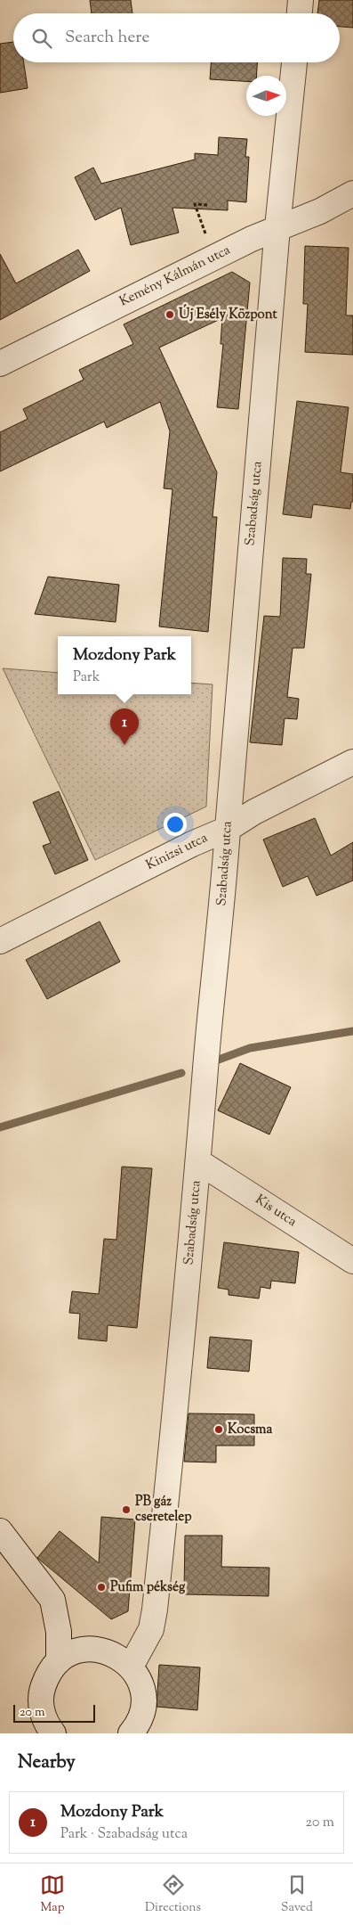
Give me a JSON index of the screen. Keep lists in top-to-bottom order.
{
  "streets": {
    "street": [
      "Kemény Kálmán utca",
      "Szabadság utca",
      "Kinizsi utca",
      "Kis utca"
    ]
  },
  "crossings": [
    ["Kemény Kálmán utca", "Szabadság utca"],
    ["Szabadság utca", "Kinizsi utca"],
    ["Szabadság utca", "Kis utca"]
  ],
  "places": [
    "Új Esély Központ",
    "Kocsma",
    "PB gáz cseretelep",
    "Pufim pékség"
  ],
  "scale_bar": "20 m",
  "north": "right",
  "page": {
    "search": "Search here",
    "popup": ["Mozdony Park", "Park"],
    "pins": "1",
    "scale": "20 m",
    "heading": "Nearby",
    "list": [
      {
        "mark": "1",
        "name": "Mozdony Park",
        "note": "Park · Szabadság utca",
        "value": "20 m"
      }
    ],
    "nav": ["Map", "Directions", "Saved"]
  }
}
